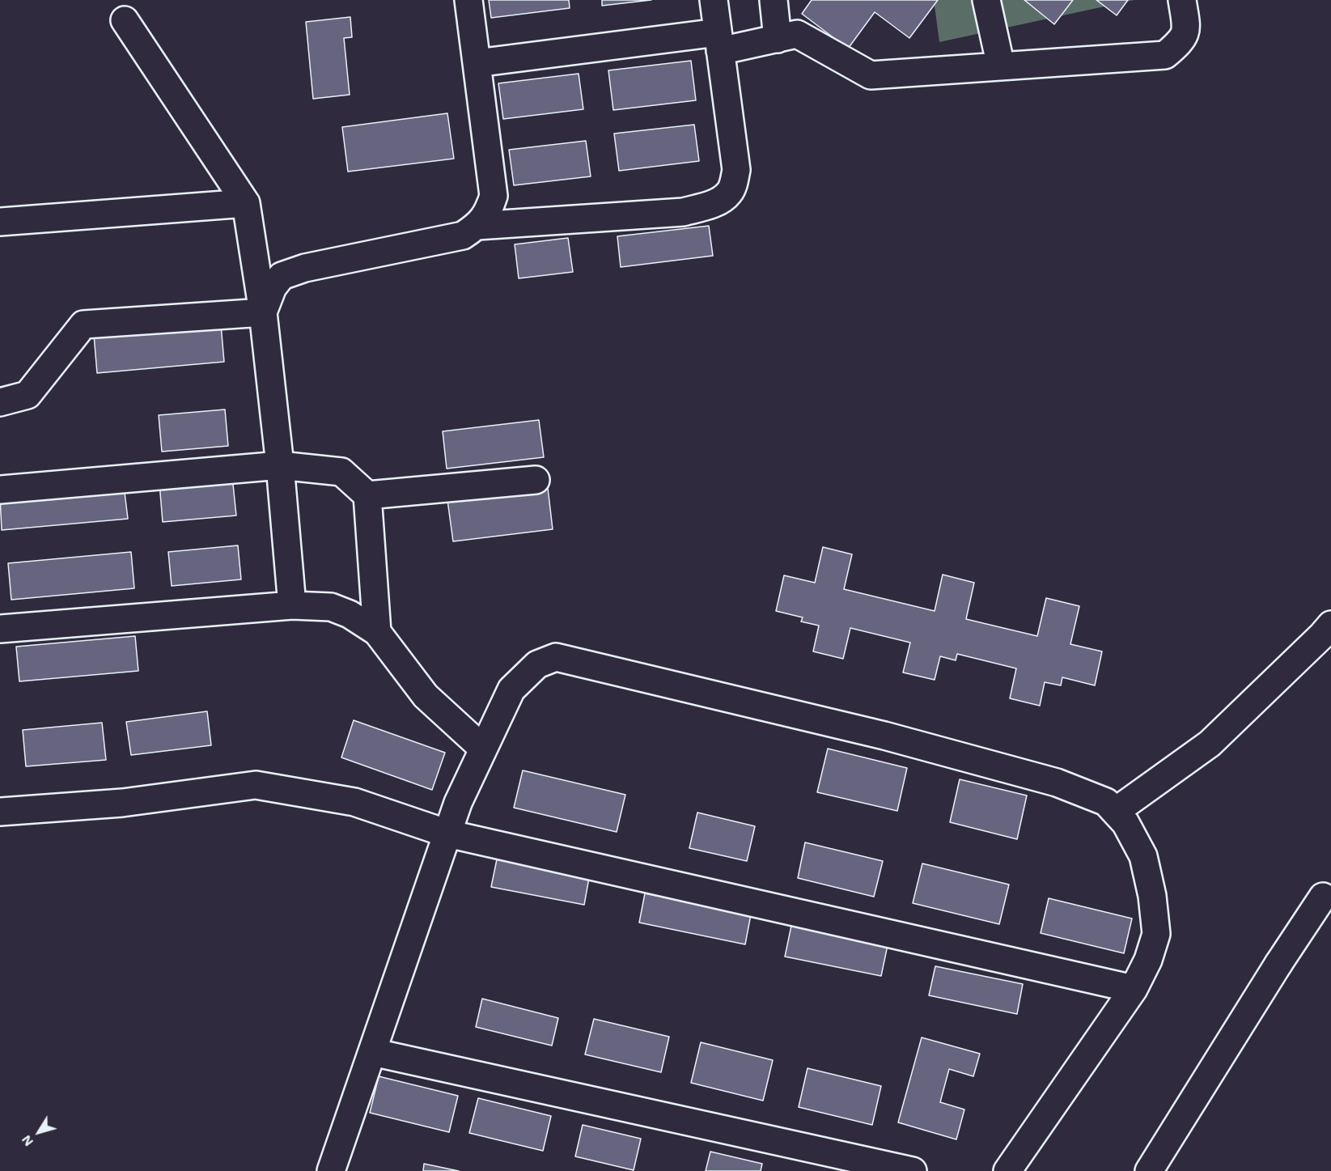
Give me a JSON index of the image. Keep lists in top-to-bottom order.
{
  "north": "bottom left"
}
